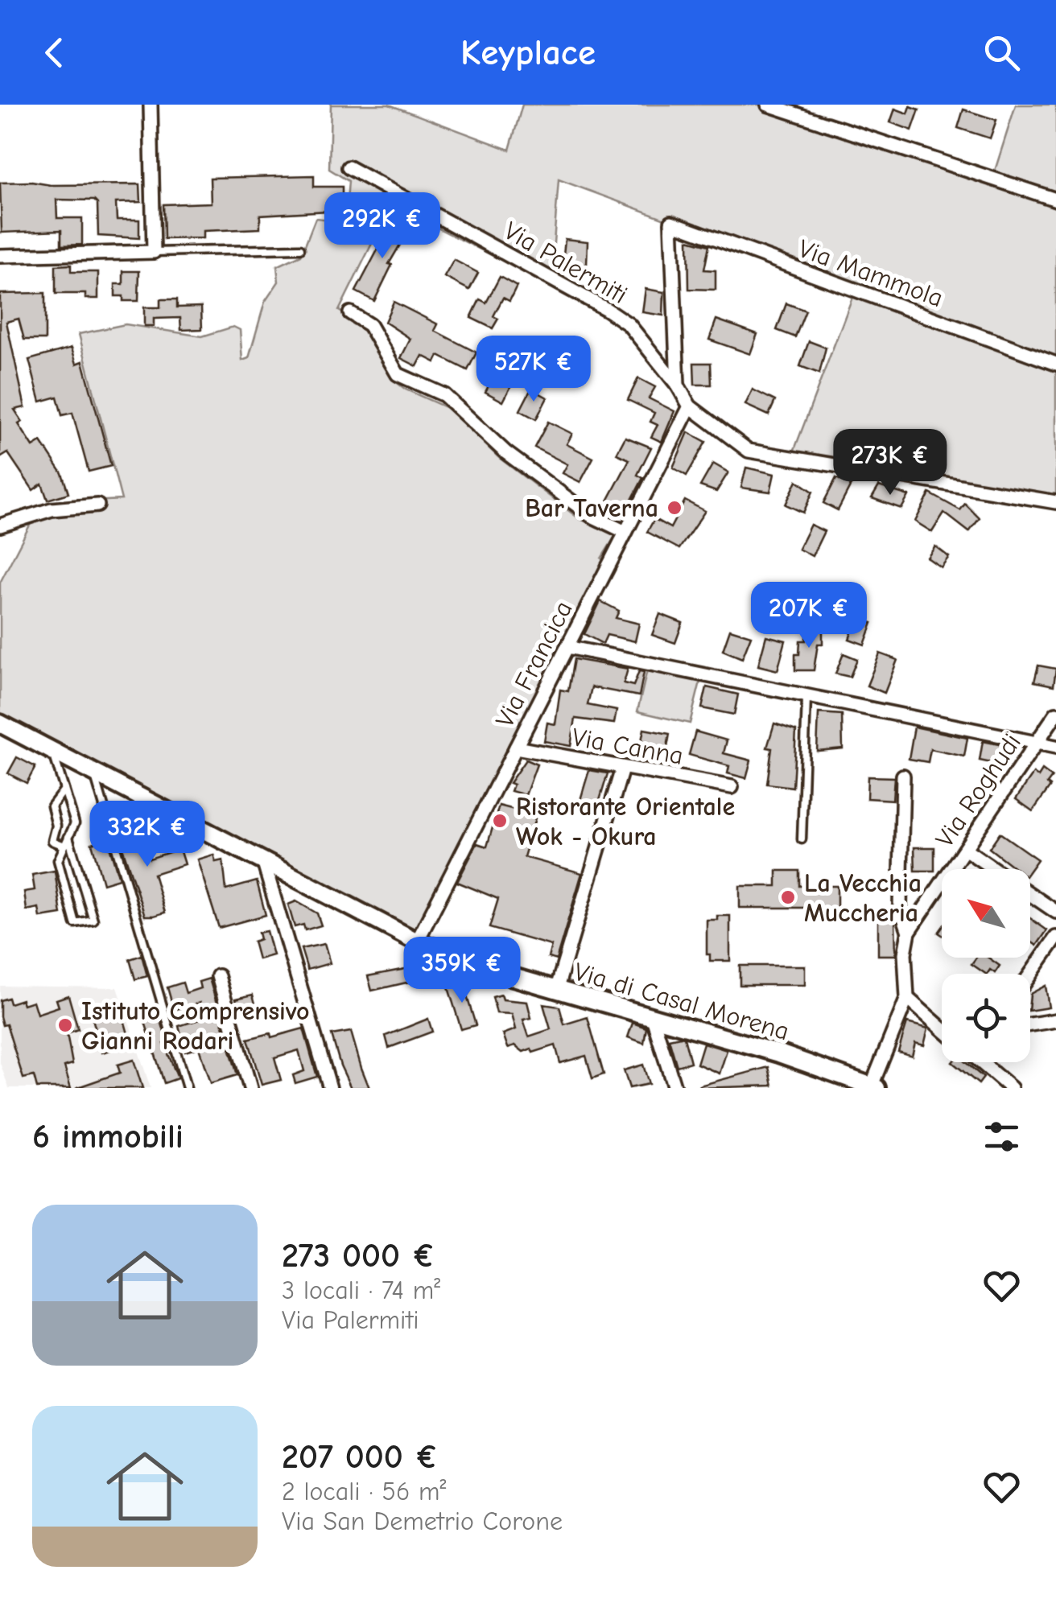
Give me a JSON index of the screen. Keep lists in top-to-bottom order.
{
  "streets": {
    "main road": ["Via di Casal Morena"],
    "street": [
      "Via Palermiti",
      "Via Mammola",
      "Via Francica",
      "Via Canna",
      "Via Roghudi"
    ]
  },
  "crossings": [
    ["Via Palermiti", "Via Mammola"],
    ["Via Palermiti", "Via Francica"],
    ["Via Francica", "Via Canna"],
    ["Via Francica", "Via di Casal Morena"],
    ["Via Roghudi", "Via di Casal Morena"]
  ],
  "places": [
    "Bar Taverna",
    "Ristorante Orientale Wok - Okura",
    "La Vecchia Muccheria",
    "Istituto Comprensivo Gianni Rodari"
  ],
  "north": "top left",
  "page": {
    "header": "Keyplace",
    "price": [
      "292K €",
      "527K €",
      "273K €",
      "207K €",
      "332K €",
      "359K €"
    ],
    "heading": "6 immobili",
    "list": [
      {
        "name": "273 000 €",
        "note": "3 locali · 74 m² · Via Palermiti"
      },
      {
        "name": "207 000 €",
        "note": "2 locali · 56 m² · Via San Demetrio Corone"
      }
    ]
  }
}
